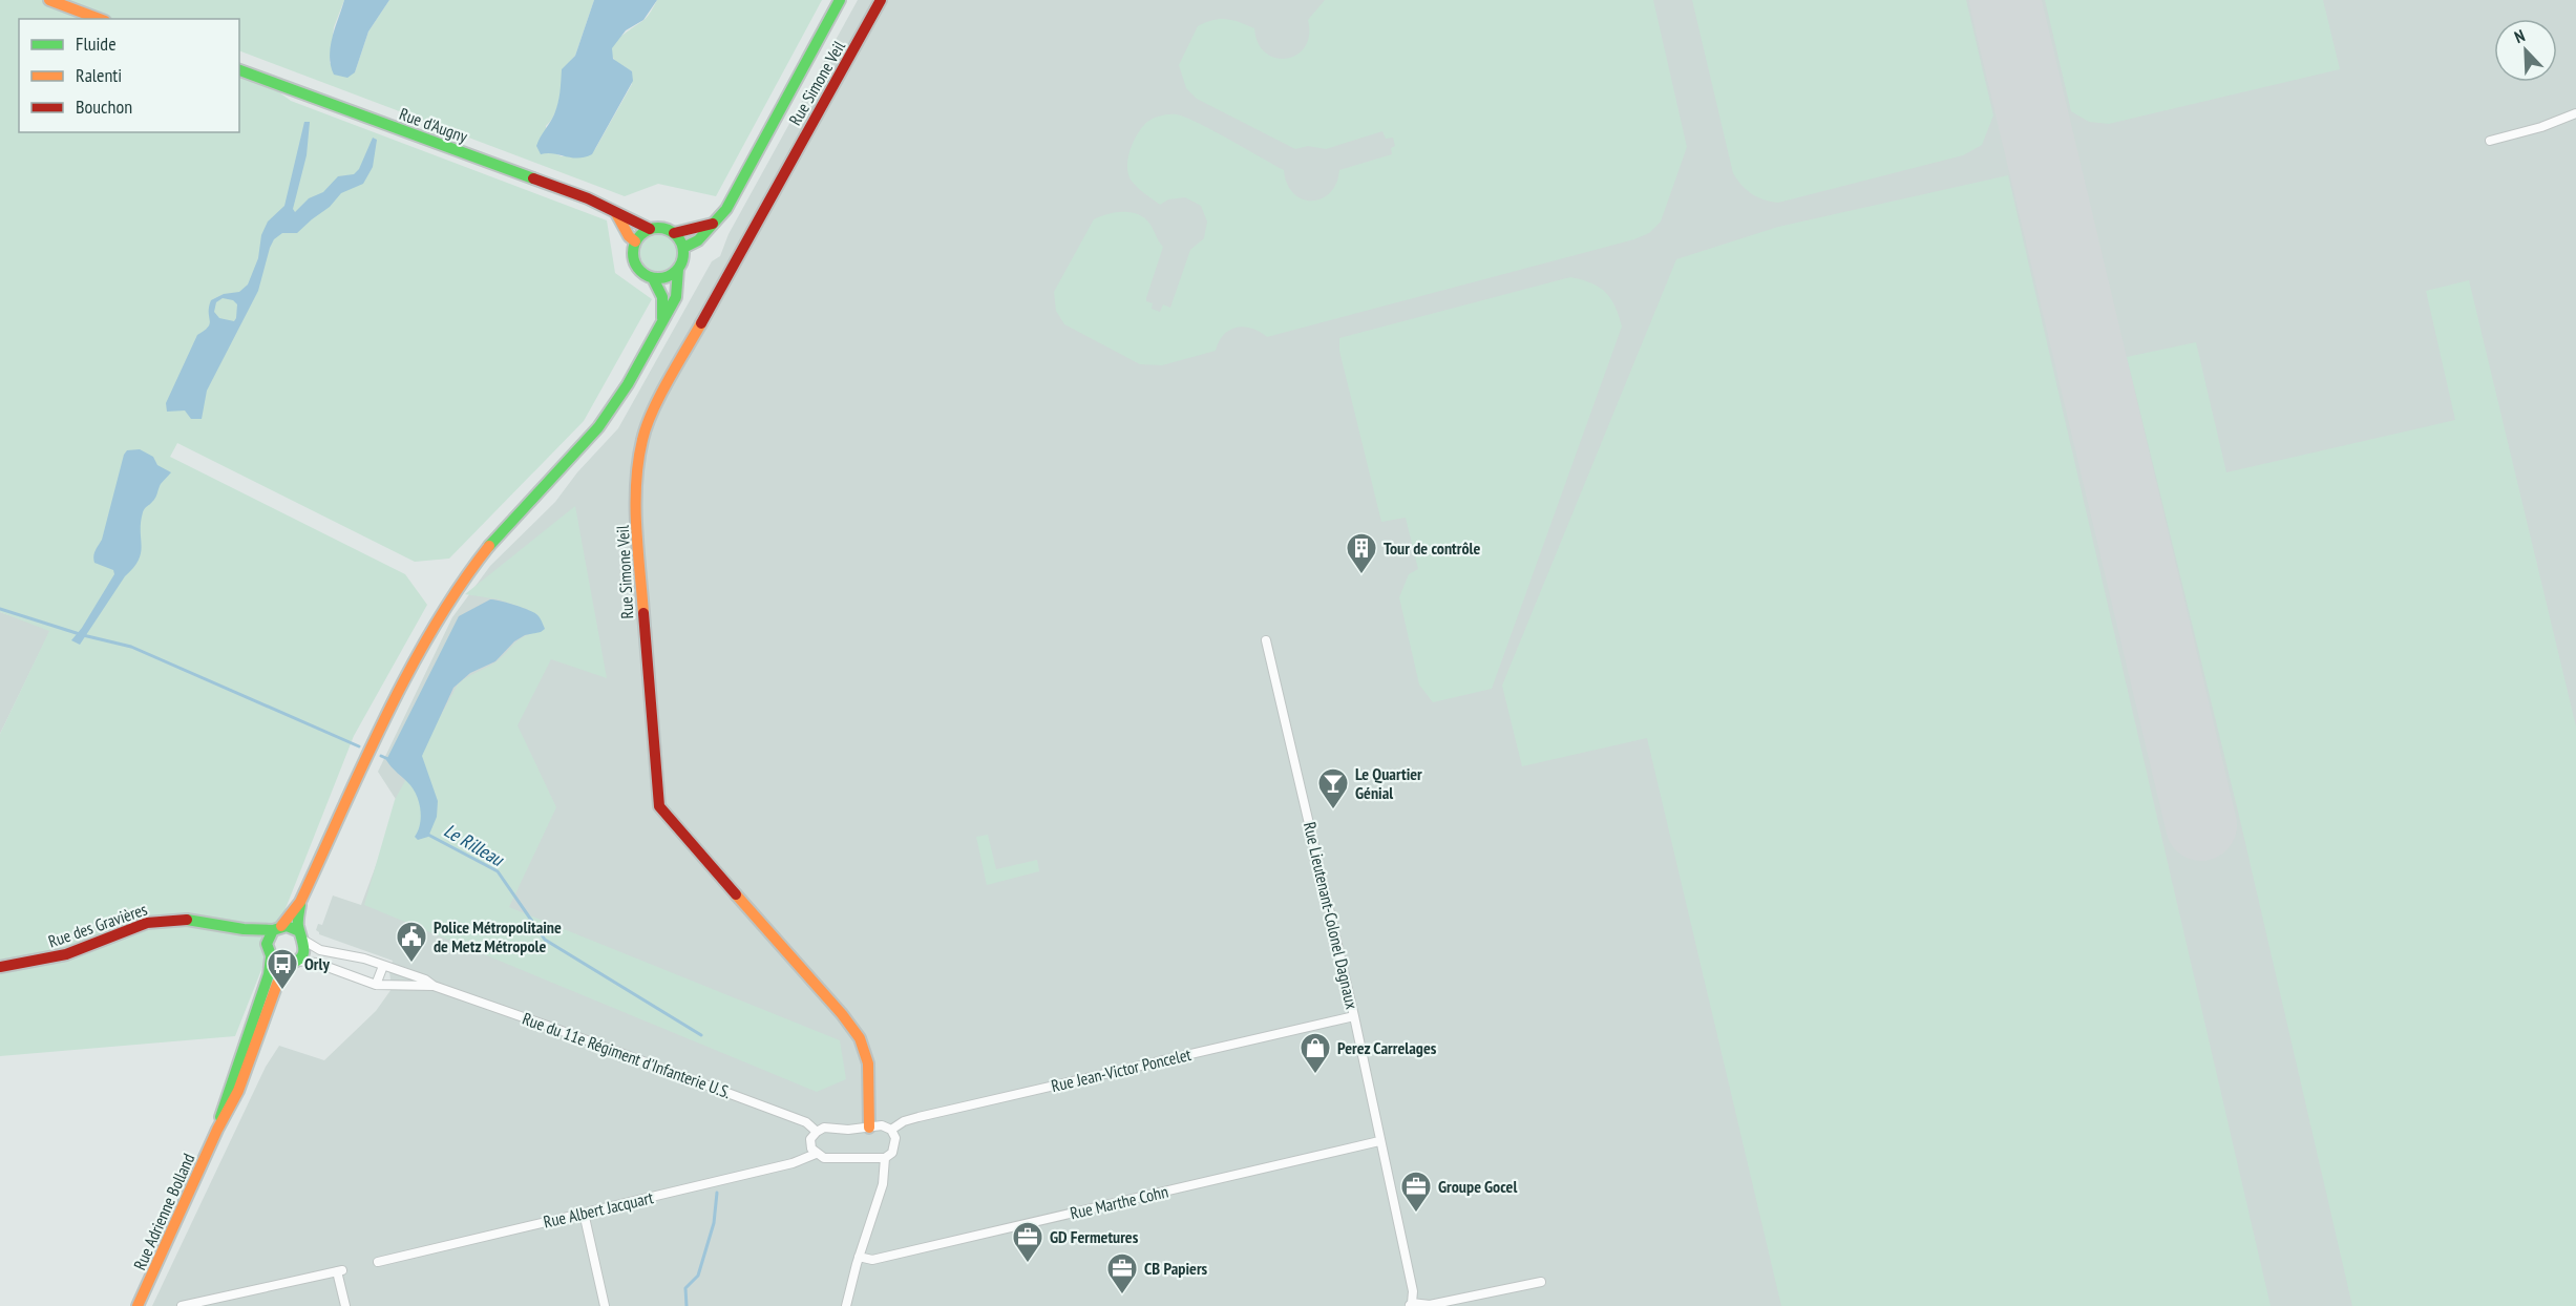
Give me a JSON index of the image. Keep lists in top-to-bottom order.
{
  "streets": {
    "main road": [
      "Rue Simone Veil",
      "Rue d'Augny",
      "Rue des Gravières",
      "Rue Adrienne Bolland"
    ],
    "street": [
      "Rue Lieutenant-Colonel Dagnaux",
      "Rue du 11e Régiment d'Infanterie U.S.",
      "Rue Jean-Victor Poncelet",
      "Rue Marthe Cohn",
      "Rue Albert Jacquart"
    ]
  },
  "crossings": [
    ["Rue Lieutenant-Colonel Dagnaux", "Rue Jean-Victor Poncelet"],
    ["Rue Lieutenant-Colonel Dagnaux", "Rue Marthe Cohn"],
    ["Rue des Gravières", "Rue du 11e Régiment d'Infanterie U.S."],
    ["Rue des Gravières", "Rue Adrienne Bolland"],
    ["Rue du 11e Régiment d'Infanterie U.S.", "Rue Adrienne Bolland"]
  ],
  "water": ["Le Rilleau"],
  "places": {
    "building": ["Tour de contrôle"],
    "bar": ["Le Quartier Génial"],
    "public building": ["Police Métropolitaine de Metz Métropole"],
    "bus stop": ["Orly"],
    "shop": ["Perez Carrelages"],
    "office": ["Groupe Gocel", "GD Fermetures", "CB Papiers"]
  },
  "legend": ["Fluide", "Ralenti", "Bouchon"],
  "north": "top left"
}
